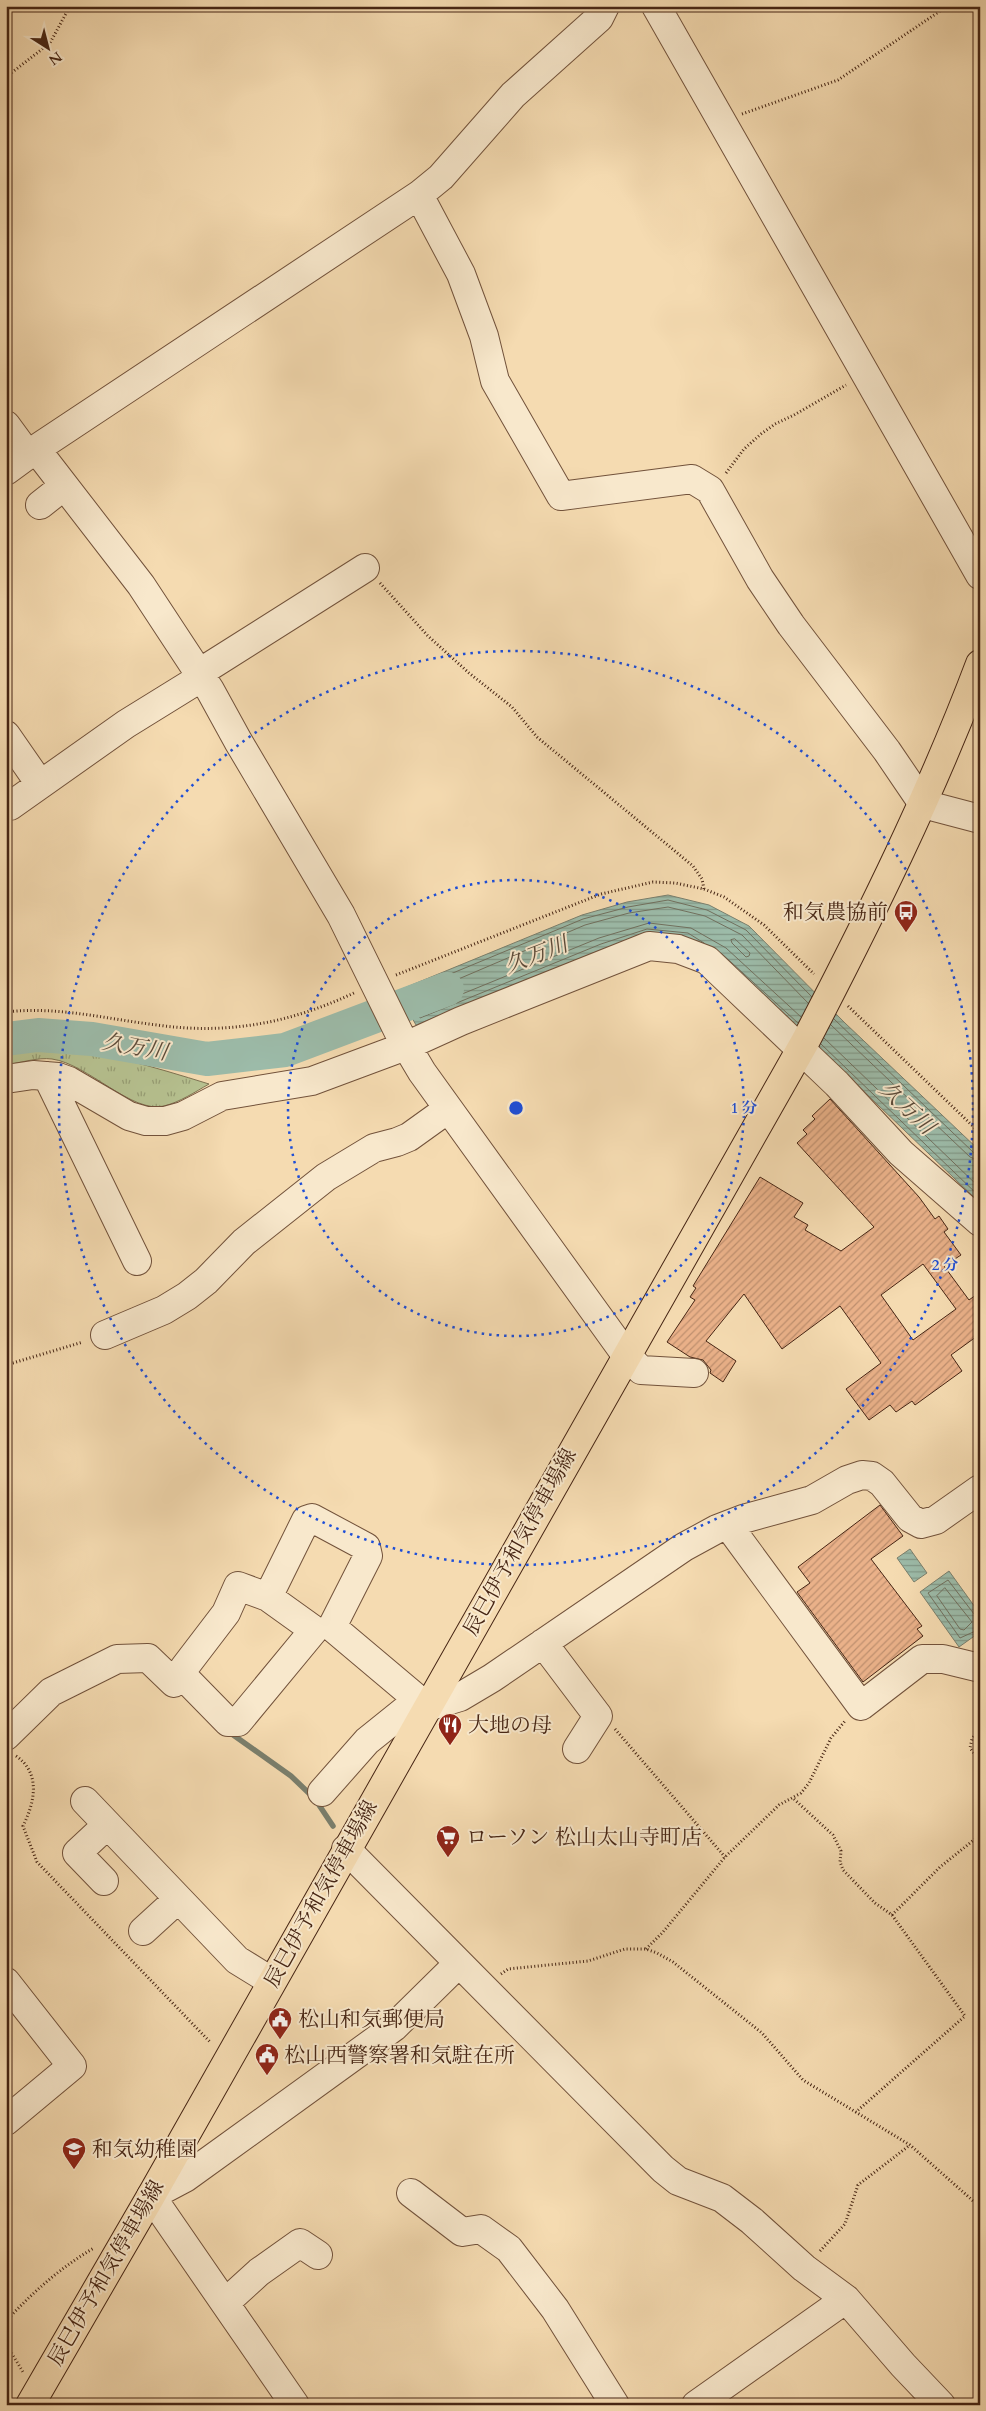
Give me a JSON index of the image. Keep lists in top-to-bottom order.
{
  "streets": {
    "main road": ["辰巳伊予和気停車場線"]
  },
  "water": ["久万川"],
  "places": {
    "bus stop": ["和気農協前"],
    "restaurant": ["大地の母"],
    "supermarket": ["ローソン 松山太山寺町店"],
    "public building": ["松山和気郵便局", "松山西警察署和気駐在所"],
    "school or university": ["和気幼稚園"]
  },
  "north": "bottom right",
  "rings": ["1 分", "2 分"]
}
